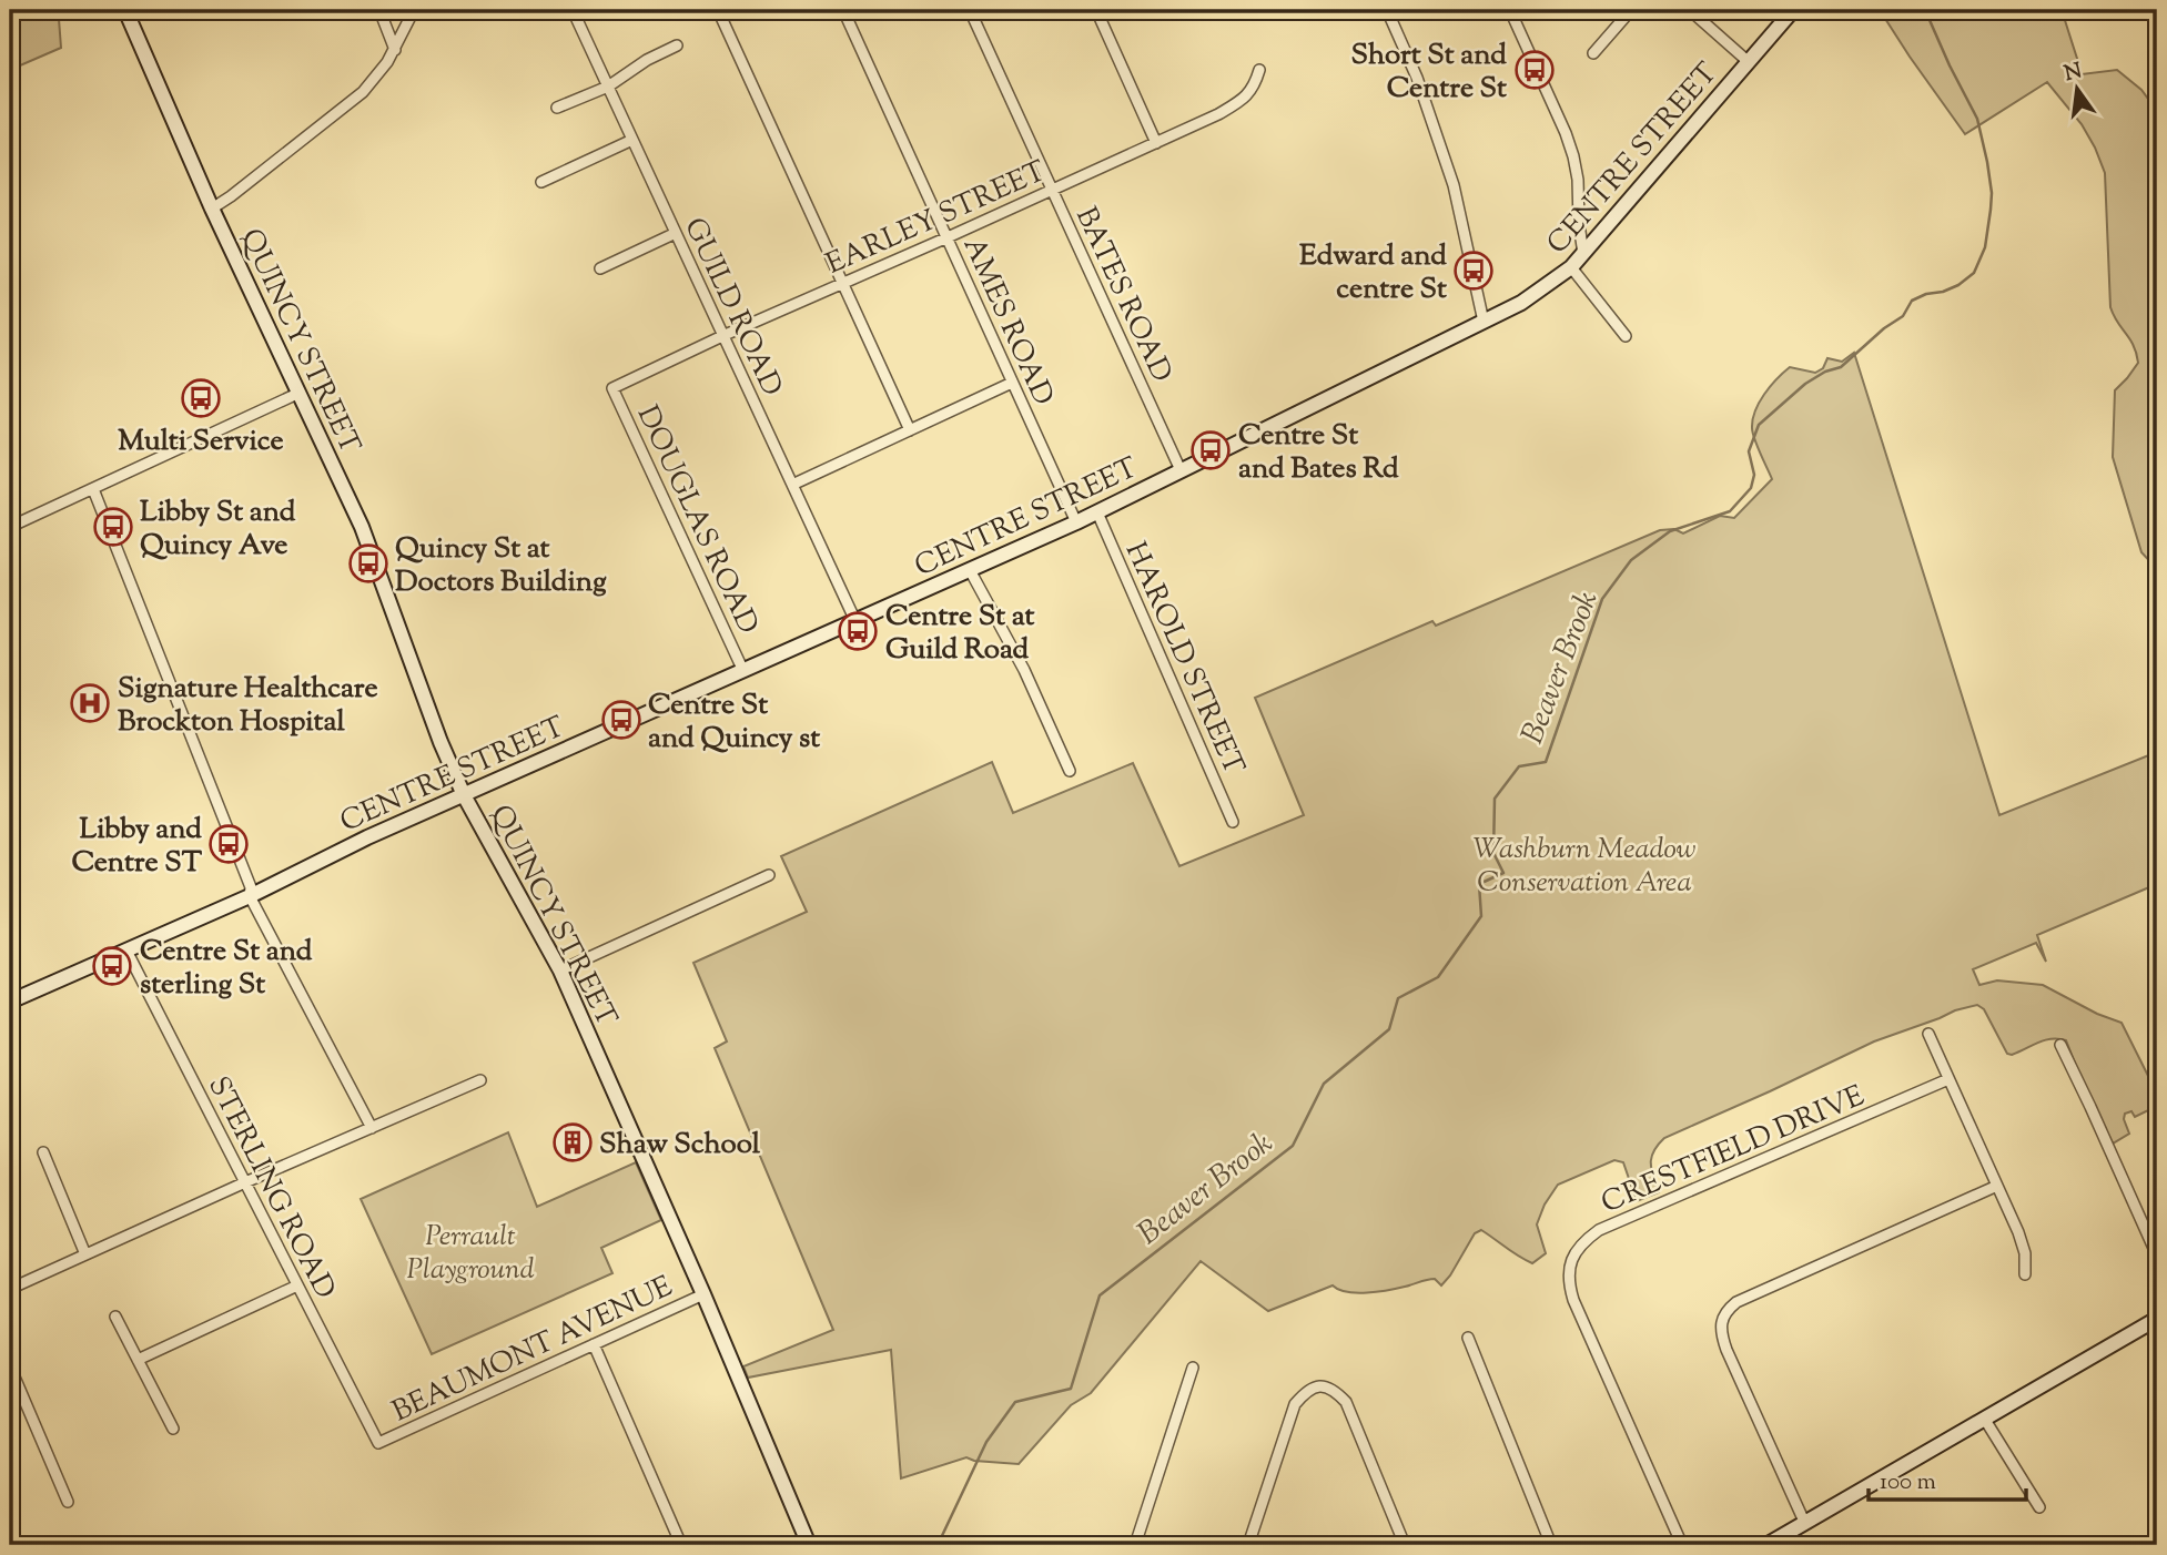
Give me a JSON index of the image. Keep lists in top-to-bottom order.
{
  "streets": {
    "main road": ["CENTRE STREET", "QUINCY STREET"],
    "street": [
      "EARLEY STREET",
      "BATES ROAD",
      "GUILD ROAD",
      "AMES ROAD",
      "DOUGLAS ROAD",
      "HAROLD STREET",
      "CRESTFIELD DRIVE",
      "STERLING ROAD",
      "BEAUMONT AVENUE"
    ]
  },
  "crossings": [
    ["CENTRE STREET", "BATES ROAD"],
    ["CENTRE STREET", "GUILD ROAD"],
    ["CENTRE STREET", "AMES ROAD"],
    ["CENTRE STREET", "QUINCY STREET"],
    ["CENTRE STREET", "DOUGLAS ROAD"],
    ["CENTRE STREET", "HAROLD STREET"],
    ["CENTRE STREET", "STERLING ROAD"],
    ["EARLEY STREET", "BATES ROAD"],
    ["EARLEY STREET", "GUILD ROAD"],
    ["EARLEY STREET", "AMES ROAD"],
    ["EARLEY STREET", "DOUGLAS ROAD"],
    ["QUINCY STREET", "BEAUMONT AVENUE"],
    ["STERLING ROAD", "BEAUMONT AVENUE"]
  ],
  "water": ["Beaver Brook"],
  "parks": ["Washburn Meadow Conservation Area", "Perrault Playground"],
  "places": {
    "bus stop": [
      "Short St and Centre St",
      "Edward and centre St",
      "Multi Service",
      "Centre St and Bates Rd",
      "Libby St and Quincy Ave",
      "Quincy St at Doctors Building",
      "Centre St at Guild Road",
      "Centre St and Quincy st",
      "Libby and Centre ST",
      "Centre St and sterling St"
    ],
    "hospital": ["Signature Healthcare Brockton Hospital"],
    "building": ["Shaw School"]
  },
  "scale_bar": "100 m",
  "north": "top"
}
